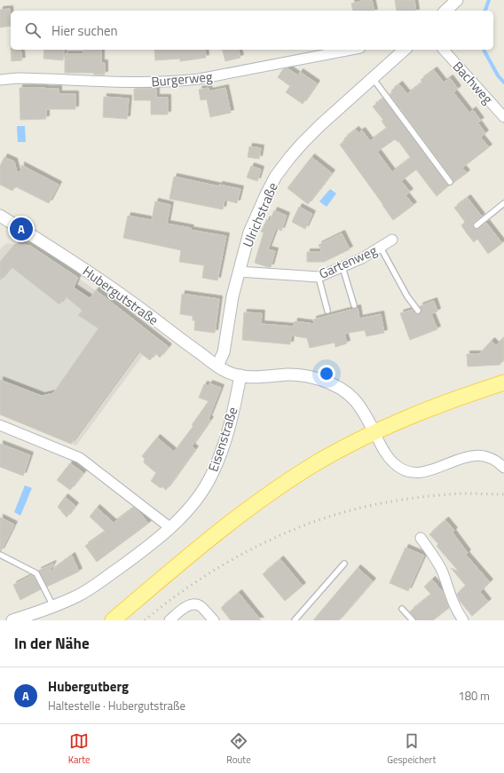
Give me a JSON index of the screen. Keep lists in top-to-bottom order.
{
  "streets": {
    "street": [
      "Burgerweg",
      "Bachweg",
      "Ulrichstraße",
      "Gartenweg",
      "Hubergutstraße",
      "Eisenstraße"
    ]
  },
  "crossings": [
    ["Ulrichstraße", "Gartenweg"],
    ["Ulrichstraße", "Hubergutstraße"],
    ["Hubergutstraße", "Eisenstraße"]
  ],
  "page": {
    "search": "Hier suchen",
    "pins": "A",
    "heading": "In der Nähe",
    "list": [
      {
        "mark": "A",
        "name": "Hubergutberg",
        "note": "Haltestelle · Hubergutstraße",
        "value": "180 m"
      }
    ],
    "nav": ["Karte", "Route", "Gespeichert"]
  }
}
